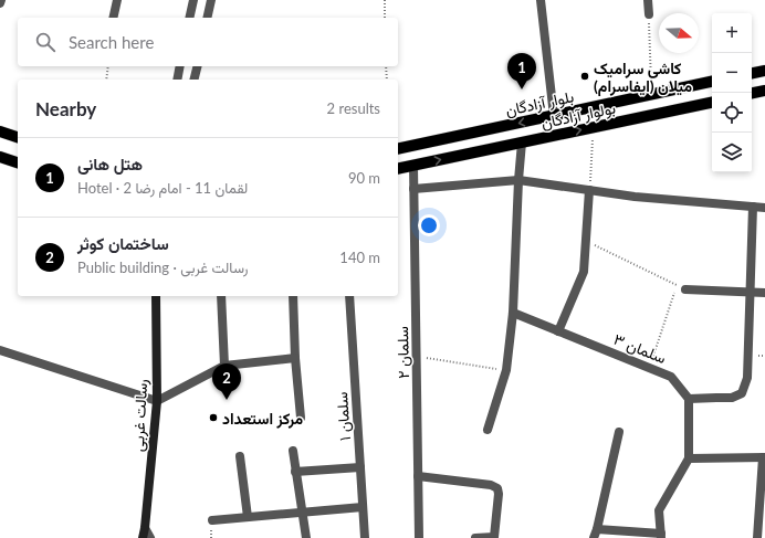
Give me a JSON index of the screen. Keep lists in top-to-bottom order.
{
  "streets": {
    "main road": ["بلوار آزادگان", "بولوار آزادگان", "رسالت غربی"],
    "street": ["سلمان ۳", "سلمان ۲", "سلمان ۱"]
  },
  "crossings": [
    ["بولوار آزادگان", "سلمان ۲"]
  ],
  "one_way": ["بلوار آزادگان", "بولوار آزادگان"],
  "places": ["کاشی سرامیک میلان (ایفاسرام)", "مرکز استعداد"],
  "north": "right",
  "page": {
    "map_buttons": ["+", "−"],
    "search": "Search here",
    "pins": ["1", "2"],
    "heading": ["Nearby", "2 results"],
    "list": [
      {
        "mark": "1",
        "name": "هتل هانی",
        "note": "Hotel · لقمان 11 - امام رضا 2",
        "value": "90 m"
      },
      {
        "mark": "2",
        "name": "ساختمان کوثر",
        "note": "Public building · رسالت غربی",
        "value": "140 m"
      }
    ]
  }
}
